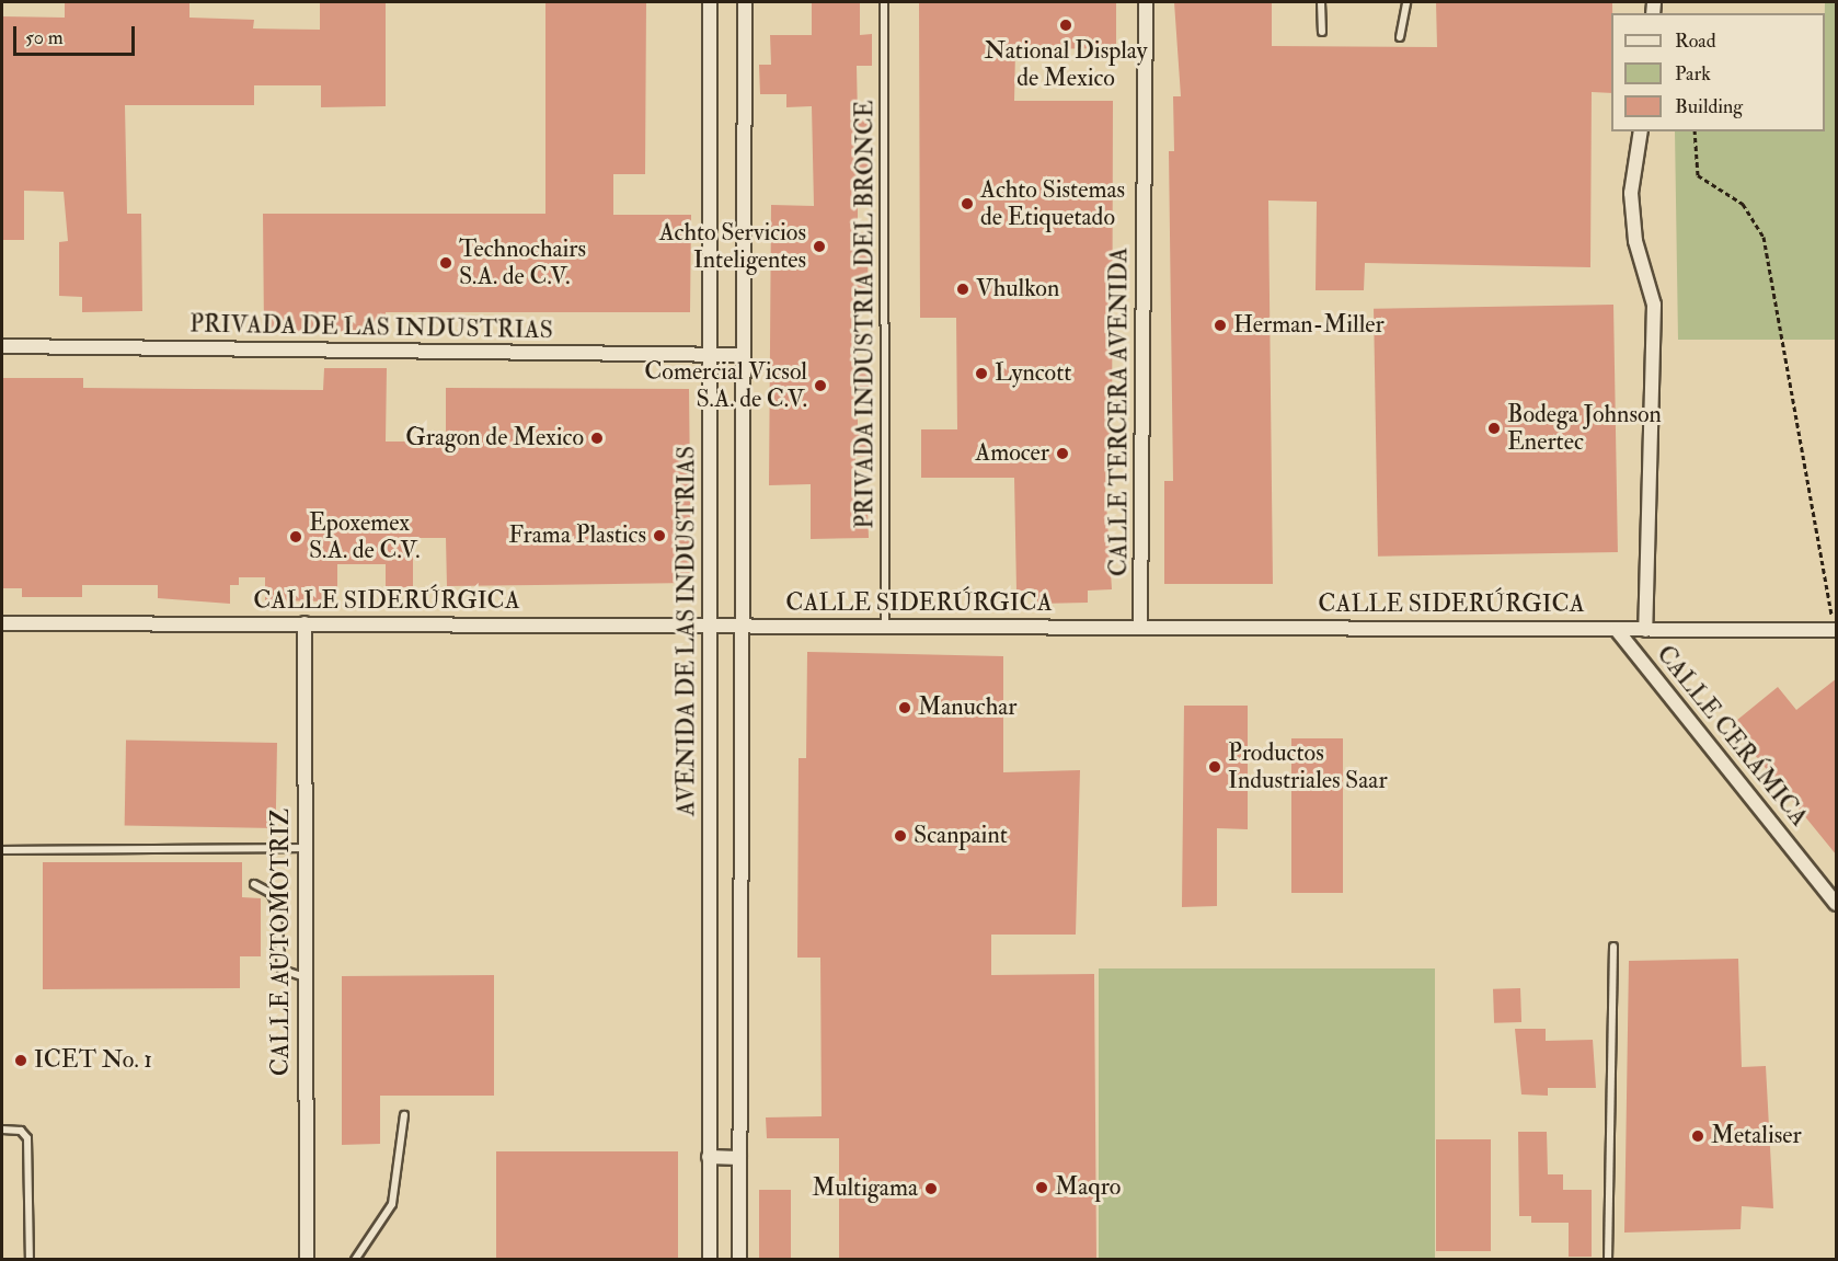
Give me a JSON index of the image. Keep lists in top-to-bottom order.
{
  "streets": {
    "street": [
      "PRIVADA DE LAS INDUSTRIAS",
      "CALLE TERCERA AVENIDA",
      "CALLE SIDERÚRGICA",
      "AVENIDA DE LAS INDUSTRIAS",
      "CALLE CERÁMICA",
      "CALLE AUTOMOTRIZ"
    ],
    "lane": ["PRIVADA INDUSTRIA DEL BRONCE"]
  },
  "crossings": [
    ["PRIVADA INDUSTRIA DEL BRONCE", "CALLE SIDERÚRGICA"],
    ["PRIVADA DE LAS INDUSTRIAS", "AVENIDA DE LAS INDUSTRIAS"],
    ["CALLE TERCERA AVENIDA", "CALLE SIDERÚRGICA"],
    ["CALLE SIDERÚRGICA", "AVENIDA DE LAS INDUSTRIAS"],
    ["CALLE SIDERÚRGICA", "CALLE CERÁMICA"],
    ["CALLE SIDERÚRGICA", "CALLE AUTOMOTRIZ"]
  ],
  "places": [
    "National Display de Mexico",
    "Achto Sistemas de Etiquetado",
    "Achto Servicios Inteligentes",
    "Technochairs S.A. de C.V.",
    "Vhulkon",
    "Herman-Miller",
    "Lyncott",
    "Comercial Vicsol S.A. de C.V.",
    "Bodega Johnson Enertec",
    "Gragon de Mexico",
    "Amocer",
    "Frama Plastics",
    "Epoxemex S.A. de C.V.",
    "Manuchar",
    "Productos Industriales Saar",
    "Scanpaint",
    "ICET No. 1",
    "Metaliser",
    "Maqro",
    "Multigama"
  ],
  "legend": ["Road", "Park", "Building"],
  "scale_bar": "50 m"
}
